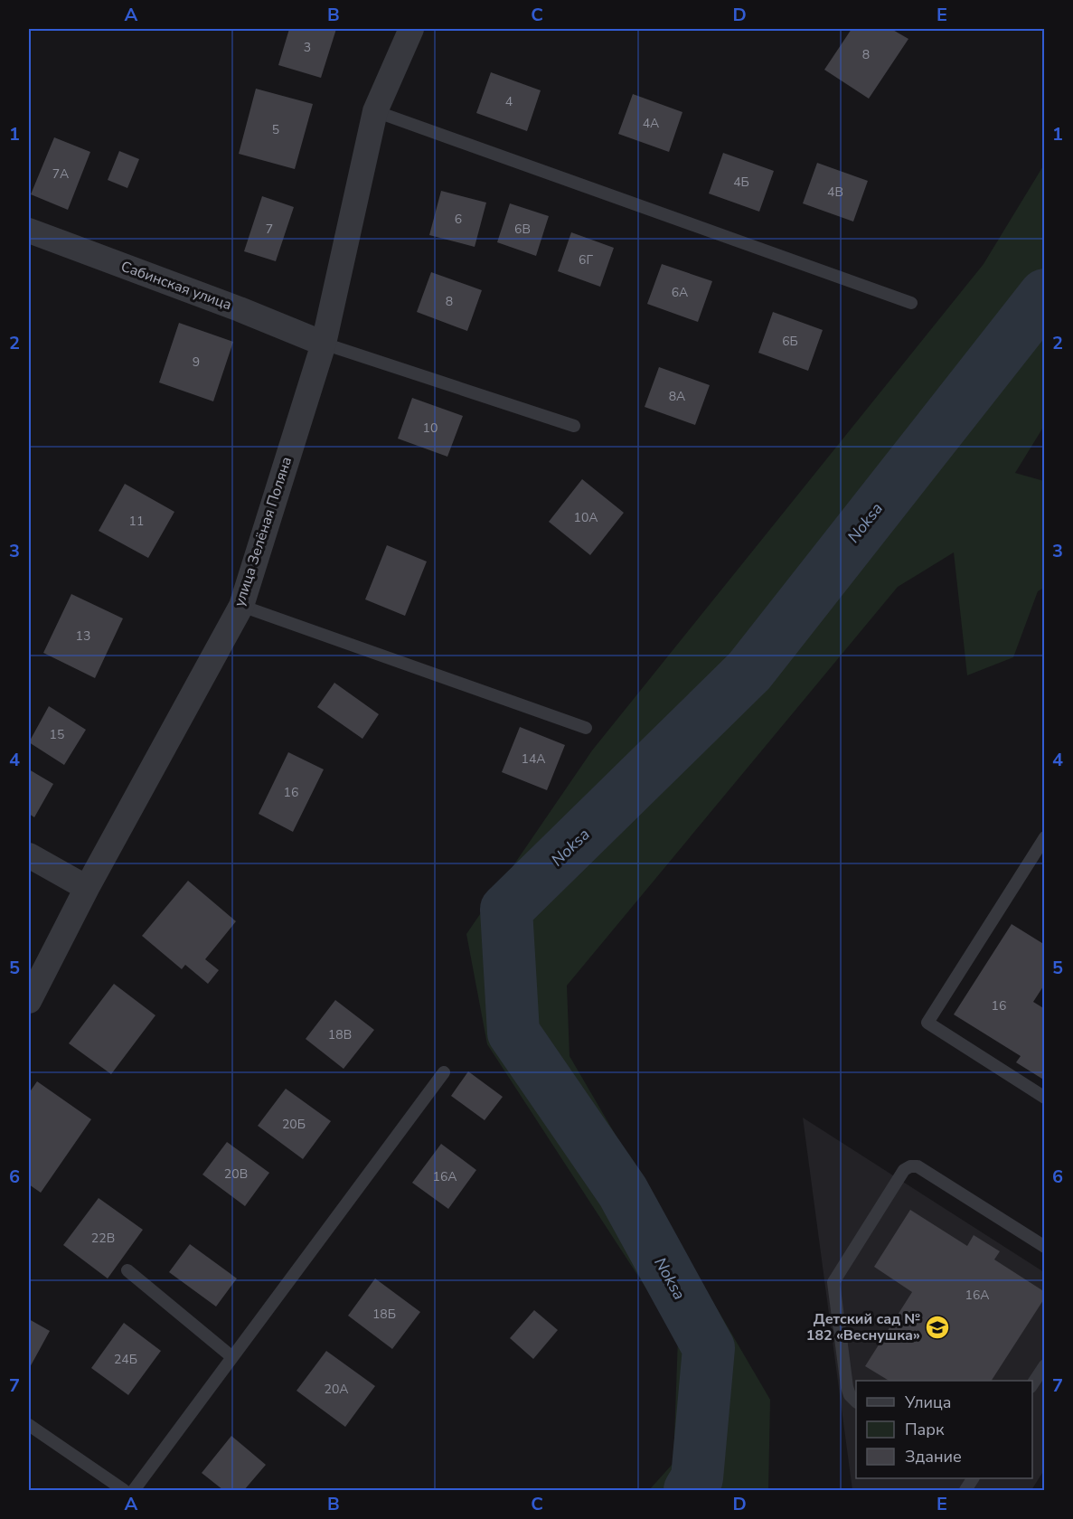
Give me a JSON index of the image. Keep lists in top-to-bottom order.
{
  "streets": {
    "street": ["Сабинская улица", "улица Зелёная Поляна"]
  },
  "crossings": [
    ["Сабинская улица", "улица Зелёная Поляна"]
  ],
  "water": ["Noksa"],
  "places": {
    "school or university": ["Детский сад № 182 «Веснушка»"]
  },
  "house_numbers": [
    "3",
    "8",
    "4",
    "4А",
    "5",
    "7А",
    "4Б",
    "4В",
    "6",
    "7",
    "6В",
    "6Г",
    "6А",
    "8",
    "6Б",
    "9",
    "8А",
    "10",
    "10А",
    "11",
    "13",
    "15",
    "14А",
    "16",
    "16",
    "18В",
    "20Б",
    "20В",
    "16А",
    "22В",
    "16А",
    "18Б",
    "24Б",
    "20А"
  ],
  "legend": ["Улица", "Парк", "Здание"],
  "grid": {
    "columns": [
      "A",
      "B",
      "C",
      "D",
      "E"
    ],
    "rows": [
      "1",
      "2",
      "3",
      "4",
      "5",
      "6",
      "7"
    ]
  }
}
